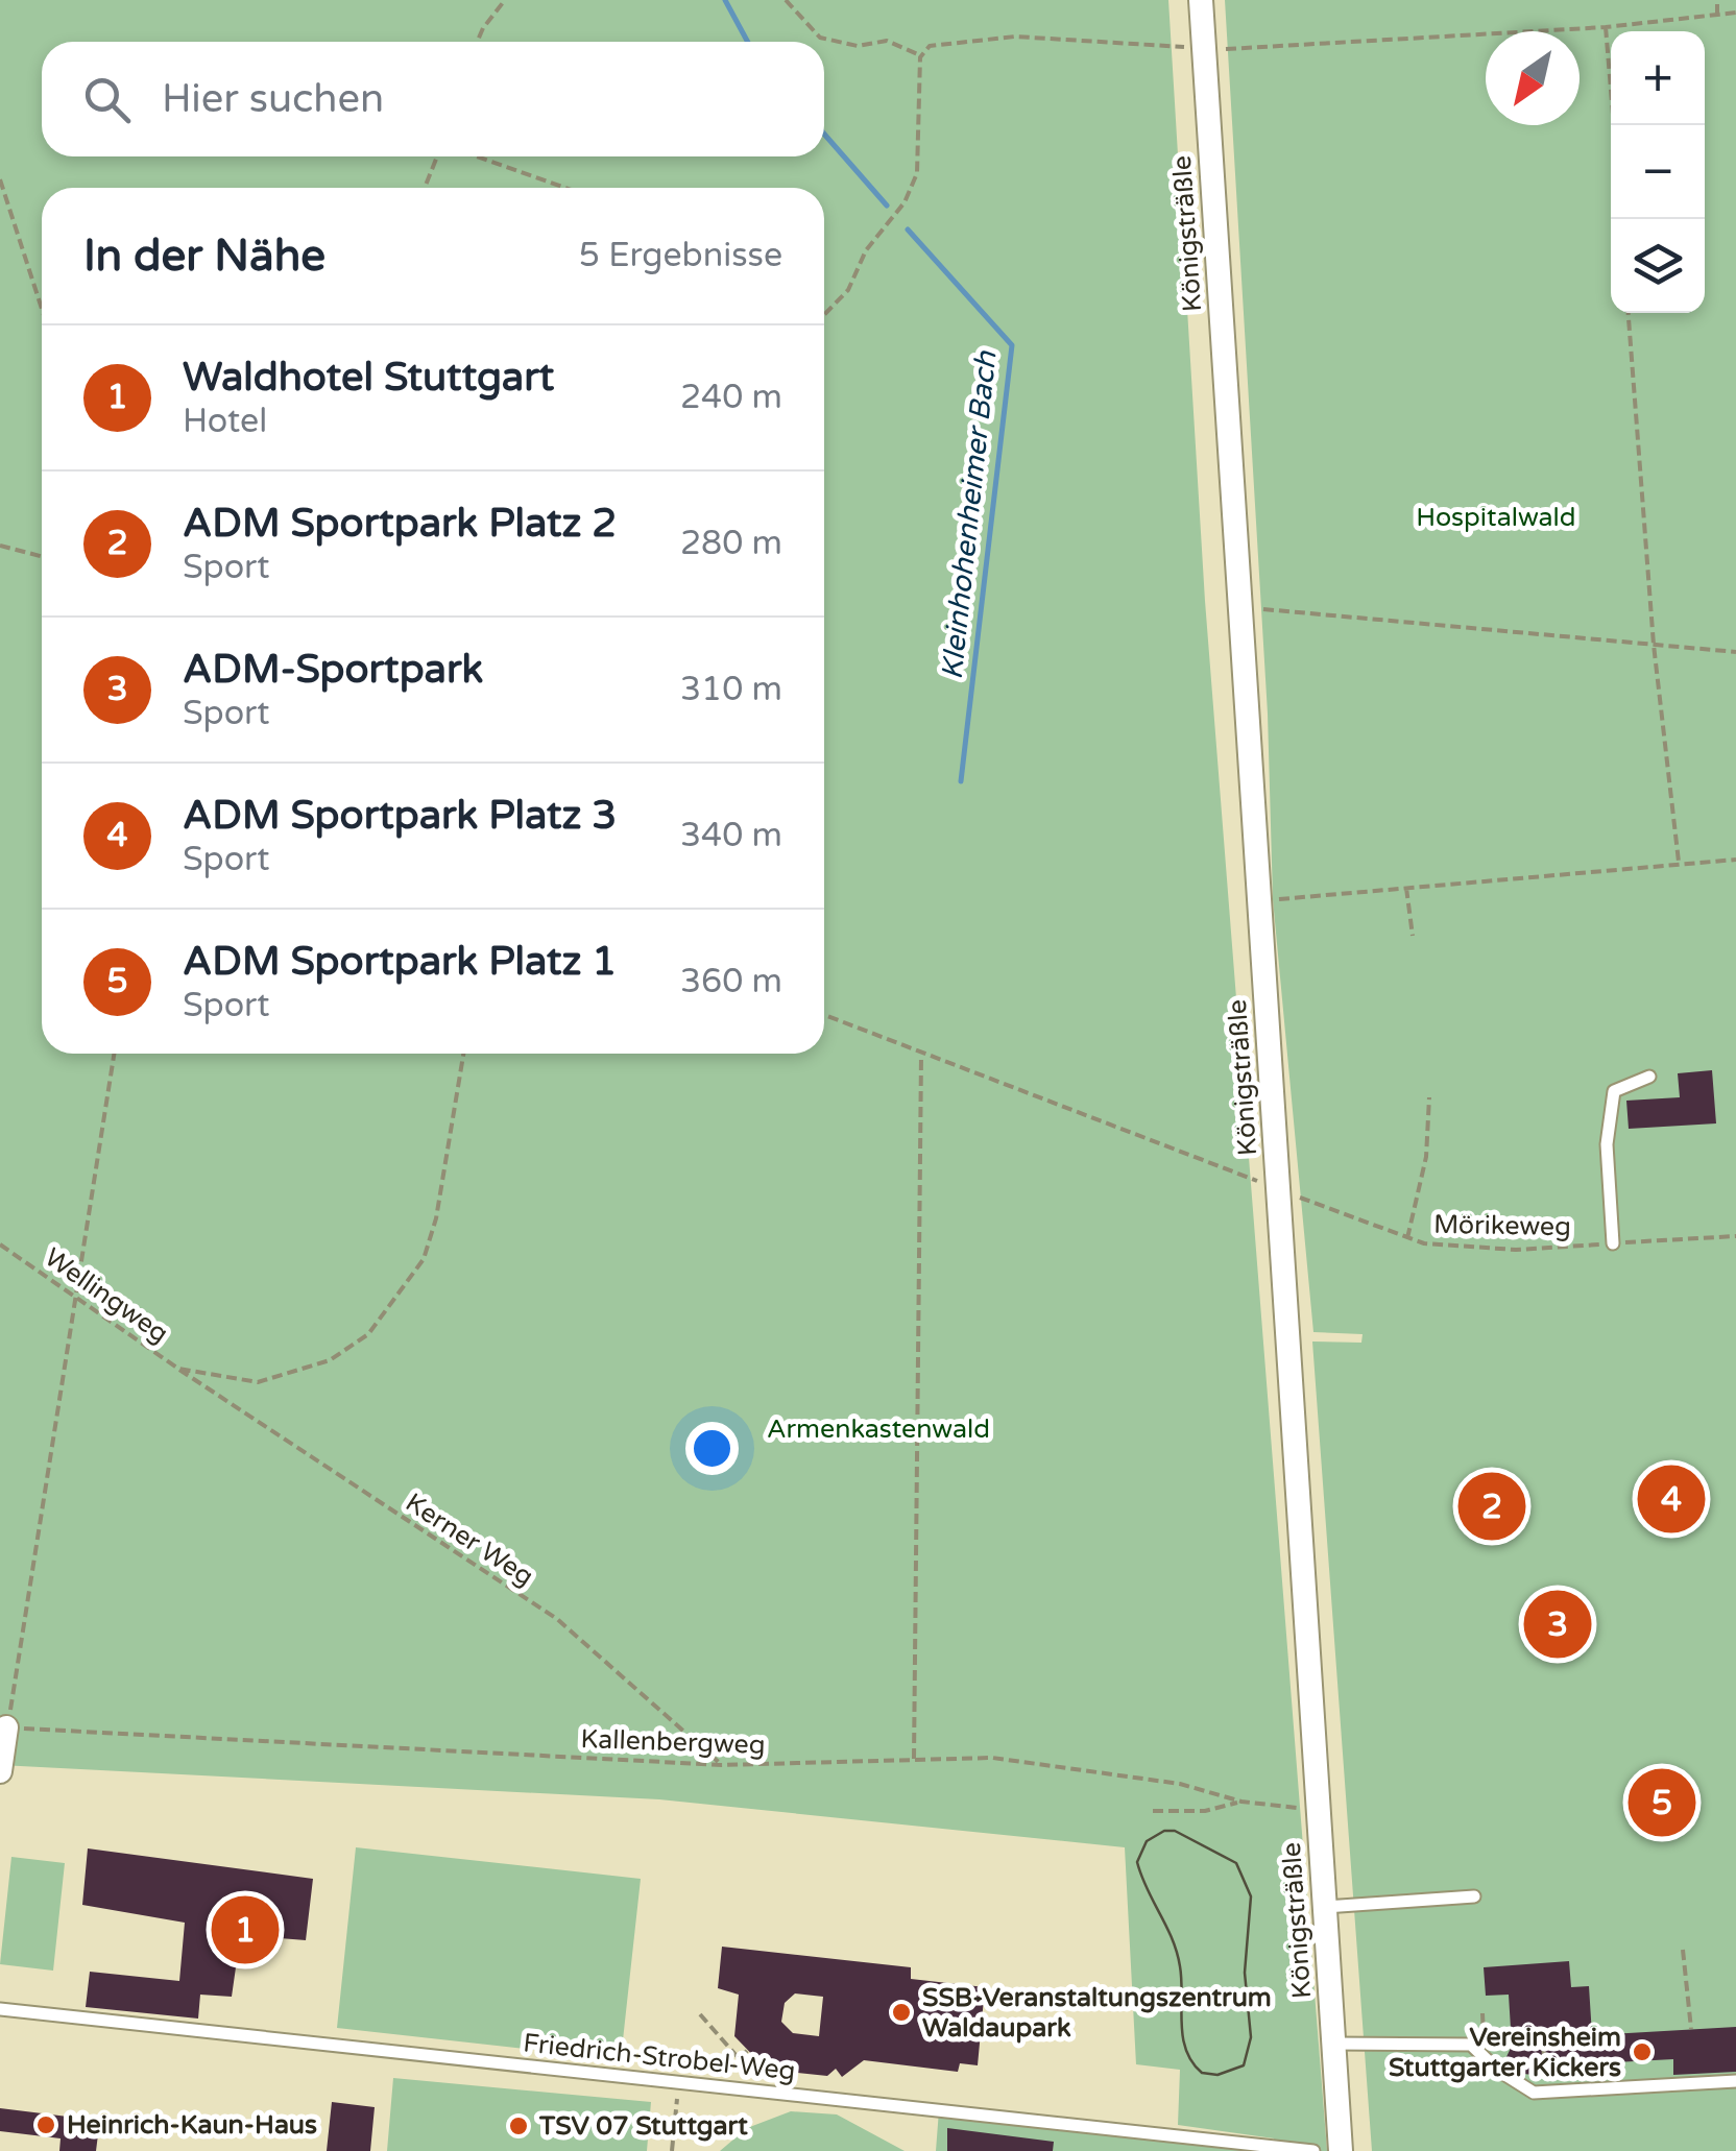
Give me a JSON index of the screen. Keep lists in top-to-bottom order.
{
  "streets": {
    "street": ["Königsträßle"],
    "lane": ["Friedrich-Strobel-Weg"],
    "path": [
      "Mörikeweg",
      "Wellingweg",
      "Kerner Weg",
      "Kallenbergweg"
    ]
  },
  "crossings": [
    ["Königsträßle", "Mörikeweg"],
    ["Königsträßle", "Kallenbergweg"],
    ["Wellingweg", "Kerner Weg"],
    ["Kerner Weg", "Kallenbergweg"]
  ],
  "water": ["Kleinhohenheimer Bach"],
  "parks": ["Hospitalwald", "Armenkastenwald"],
  "places": [
    "SSB-Veranstaltungszentrum Waldaupark",
    "Vereinsheim Stuttgarter Kickers",
    "Heinrich-Kaun-Haus",
    "TSV 07 Stuttgart"
  ],
  "north": "bottom left",
  "page": {
    "map_buttons": ["+", "−"],
    "search": "Hier suchen",
    "heading": ["In der Nähe", "5 Ergebnisse"],
    "list": [
      {
        "mark": "1",
        "name": "Waldhotel Stuttgart",
        "note": "Hotel",
        "value": "240 m"
      },
      {
        "mark": "2",
        "name": "ADM Sportpark Platz 2",
        "note": "Sport",
        "value": "280 m"
      },
      {
        "mark": "3",
        "name": "ADM-Sportpark",
        "note": "Sport",
        "value": "310 m"
      },
      {
        "mark": "4",
        "name": "ADM Sportpark Platz 3",
        "note": "Sport",
        "value": "340 m"
      },
      {
        "mark": "5",
        "name": "ADM Sportpark Platz 1",
        "note": "Sport",
        "value": "360 m"
      }
    ],
    "pins": [
      "4",
      "2",
      "3",
      "5",
      "1"
    ]
  }
}
